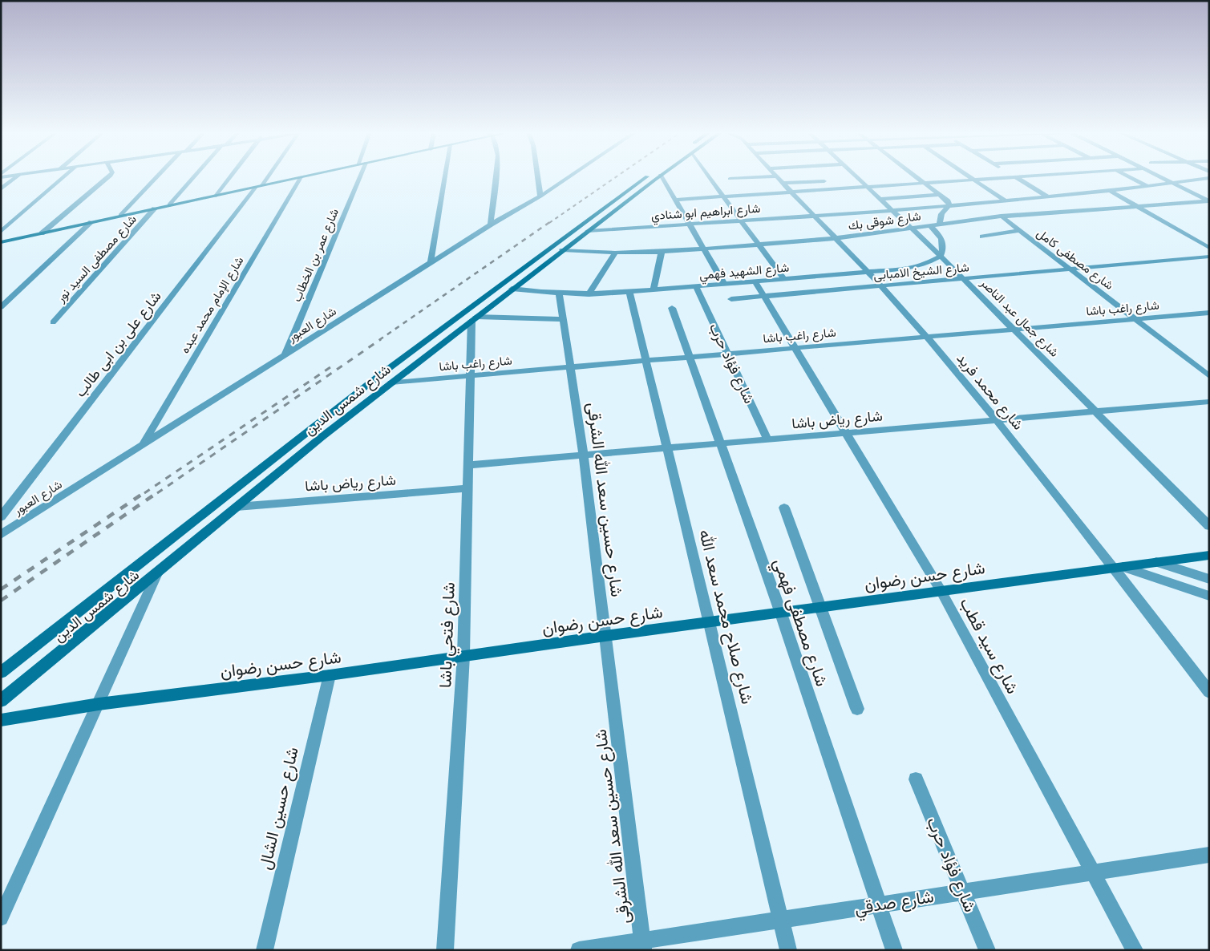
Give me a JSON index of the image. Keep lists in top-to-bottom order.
{
  "streets": {
    "street": [
      "شارع ابراهيم ابو شنادي",
      "شارع شوقى بك",
      "شارع عمر بن الخطاب",
      "شارع مصطفى السيد نور",
      "شارع مصطفى كامل",
      "شارع الشهيد فهمي",
      "شارع الشيخ الامبابى",
      "شارع الإمام محمد عبده",
      "شارع راغب باشا",
      "شارع جمال عبد الناصر",
      "شارع العبور",
      "شارع على بن ابى طالب",
      "شارع فؤاد حرب",
      "شارع محمد فريد",
      "شارع شمس الدين",
      "شارع رياض باشا",
      "شارع حسين سعد الله الشرقى",
      "شارع حسن رضوان",
      "شارع صلاح محمد سعد الله",
      "شارع مصطفى فهمي",
      "شارع فتحي باشا",
      "شارع سيد قطب",
      "شارع حسين الشال",
      "شارع صدقي"
    ]
  },
  "crossings": [
    ["شارع ابراهيم ابو شنادي", "شارع مصطفى كامل"],
    ["شارع ابراهيم ابو شنادي", "شارع جمال عبد الناصر"],
    ["شارع ابراهيم ابو شنادي", "شارع محمد فريد"],
    ["شارع ابراهيم ابو شنادي", "شارع شمس الدين"],
    ["شارع شوقى بك", "شارع مصطفى كامل"],
    ["شارع شوقى بك", "شارع جمال عبد الناصر"],
    ["شارع شوقى بك", "شارع محمد فريد"],
    ["شارع شوقى بك", "شارع شمس الدين"],
    ["شارع عمر بن الخطاب", "شارع العبور"],
    ["شارع مصطفى كامل", "شارع الشيخ الامبابى"],
    ["شارع مصطفى كامل", "شارع راغب باشا"],
    ["شارع الشهيد فهمي", "شارع جمال عبد الناصر"],
    ["شارع الشهيد فهمي", "شارع فؤاد حرب"],
    ["شارع الشهيد فهمي", "شارع محمد فريد"],
    ["شارع الشهيد فهمي", "شارع شمس الدين"],
    ["شارع الشهيد فهمي", "شارع حسين سعد الله الشرقى"],
    ["شارع الشهيد فهمي", "شارع صلاح محمد سعد الله"],
    ["شارع الشهيد فهمي", "شارع سيد قطب"],
    ["شارع الشيخ الامبابى", "شارع جمال عبد الناصر"],
    ["شارع الشيخ الامبابى", "شارع محمد فريد"],
    ["شارع الشيخ الامبابى", "شارع سيد قطب"],
    ["شارع الإمام محمد عبده", "شارع العبور"],
    ["شارع راغب باشا", "شارع جمال عبد الناصر"],
    ["شارع راغب باشا", "شارع فؤاد حرب"],
    ["شارع راغب باشا", "شارع محمد فريد"],
    ["شارع راغب باشا", "شارع شمس الدين"],
    ["شارع راغب باشا", "شارع حسين سعد الله الشرقى"],
    ["شارع راغب باشا", "شارع صلاح محمد سعد الله"],
    ["شارع راغب باشا", "شارع مصطفى فهمي"],
    ["شارع راغب باشا", "شارع فتحي باشا"],
    ["شارع راغب باشا", "شارع سيد قطب"],
    ["شارع جمال عبد الناصر", "شارع رياض باشا"],
    ["شارع فؤاد حرب", "شارع رياض باشا"],
    ["شارع فؤاد حرب", "شارع صدقي"],
    ["شارع محمد فريد", "شارع رياض باشا"],
    ["شارع محمد فريد", "شارع حسن رضوان"],
    ["شارع شمس الدين", "شارع رياض باشا"],
    ["شارع شمس الدين", "شارع فتحي باشا"],
    ["شارع رياض باشا", "شارع حسين سعد الله الشرقى"],
    ["شارع رياض باشا", "شارع صلاح محمد سعد الله"],
    ["شارع رياض باشا", "شارع مصطفى فهمي"],
    ["شارع رياض باشا", "شارع فتحي باشا"],
    ["شارع رياض باشا", "شارع سيد قطب"],
    ["شارع حسين سعد الله الشرقى", "شارع حسن رضوان"],
    ["شارع حسين سعد الله الشرقى", "شارع صدقي"],
    ["شارع حسن رضوان", "شارع صلاح محمد سعد الله"],
    ["شارع حسن رضوان", "شارع مصطفى فهمي"],
    ["شارع حسن رضوان", "شارع فتحي باشا"],
    ["شارع حسن رضوان", "شارع سيد قطب"],
    ["شارع حسن رضوان", "شارع حسين الشال"],
    ["شارع صلاح محمد سعد الله", "شارع صدقي"],
    ["شارع مصطفى فهمي", "شارع صدقي"],
    ["شارع سيد قطب", "شارع صدقي"]
  ]
}
